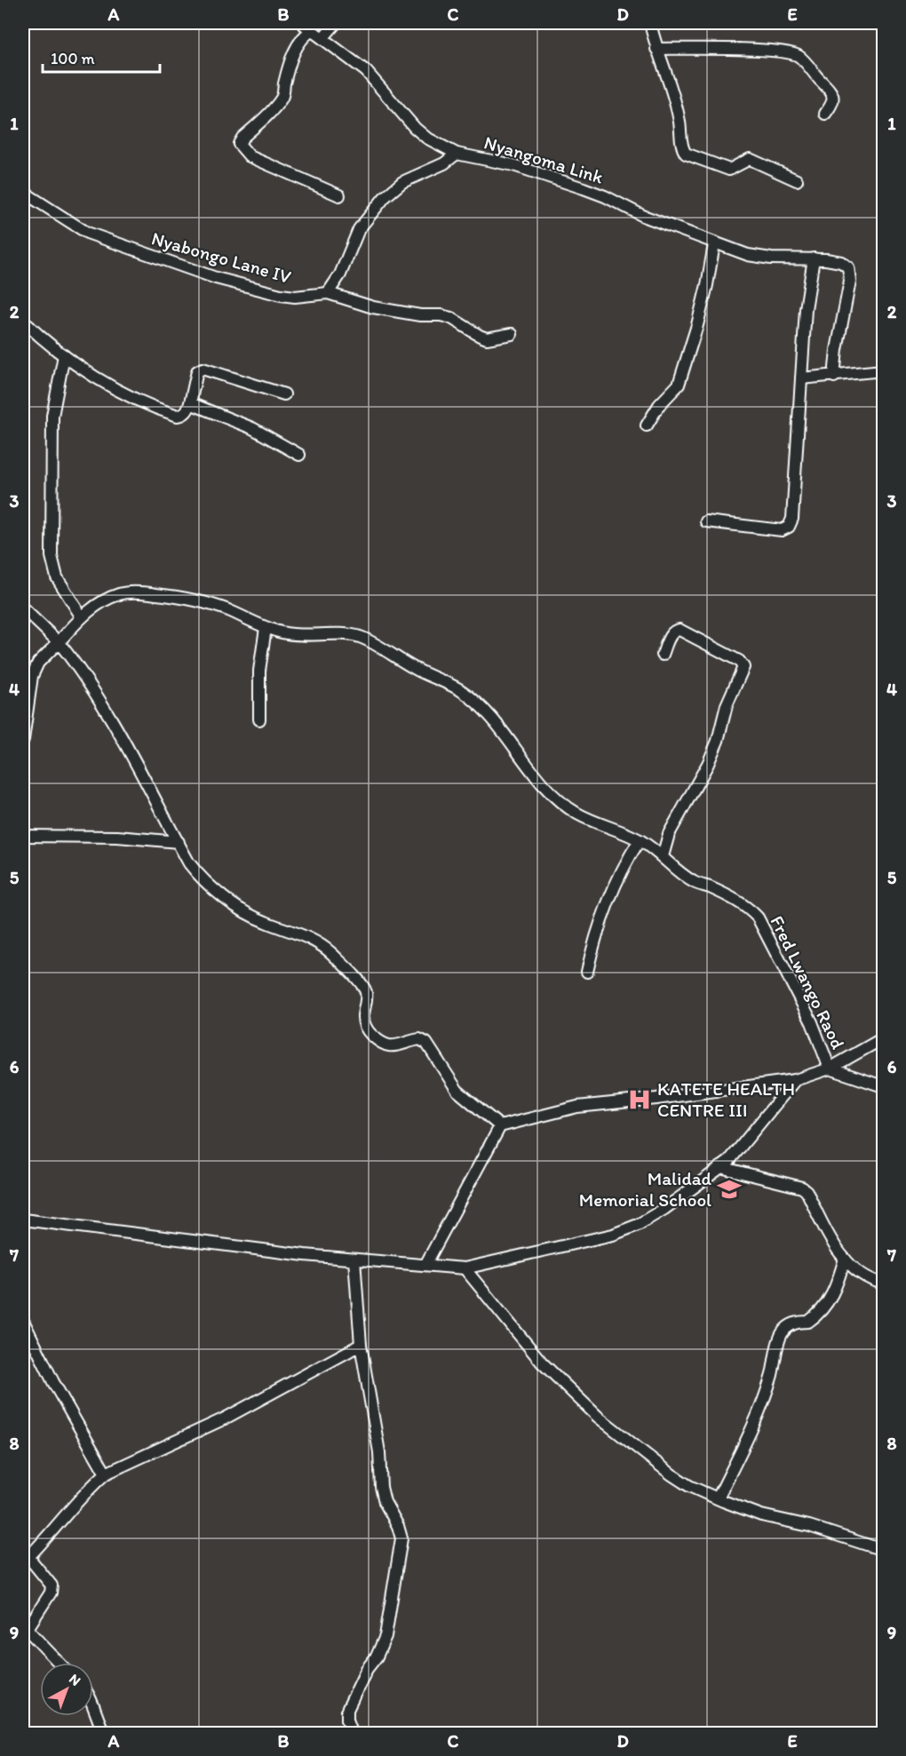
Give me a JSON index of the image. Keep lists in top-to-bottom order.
{
  "streets": {
    "street": ["Nyangoma Link", "Nyabongo Lane IV", "Fred Lwango Raod"]
  },
  "places": {
    "hospital": ["KATETE HEALTH CENTRE III"],
    "school or university": ["Malidad Memorial School"]
  },
  "scale_bar": "100 m",
  "north": "top right",
  "grid": {
    "columns": [
      "A",
      "B",
      "C",
      "D",
      "E"
    ],
    "rows": [
      "1",
      "2",
      "3",
      "4",
      "5",
      "6",
      "7",
      "8",
      "9"
    ]
  }
}
